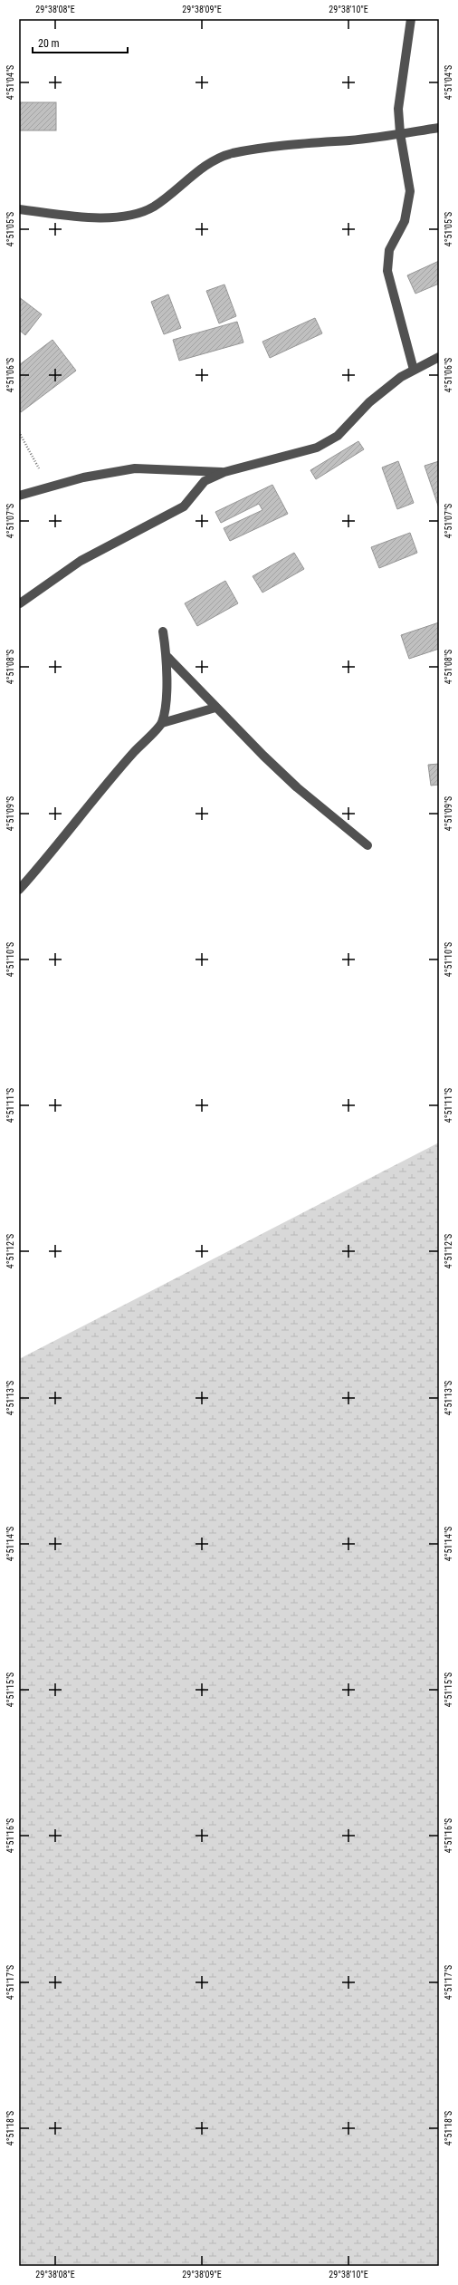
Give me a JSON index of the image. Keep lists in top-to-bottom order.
{
  "scale_bar": "20 m",
  "coordinates": [
    "29°38'08\"E",
    "29°38'09\"E",
    "29°38'10\"E",
    "4°51'04\"S",
    "4°51'05\"S",
    "4°51'06\"S",
    "4°51'07\"S",
    "4°51'08\"S",
    "4°51'09\"S",
    "4°51'10\"S",
    "4°51'11\"S",
    "4°51'12\"S",
    "4°51'13\"S",
    "4°51'14\"S",
    "4°51'15\"S",
    "4°51'16\"S",
    "4°51'17\"S",
    "4°51'18\"S"
  ]
}
